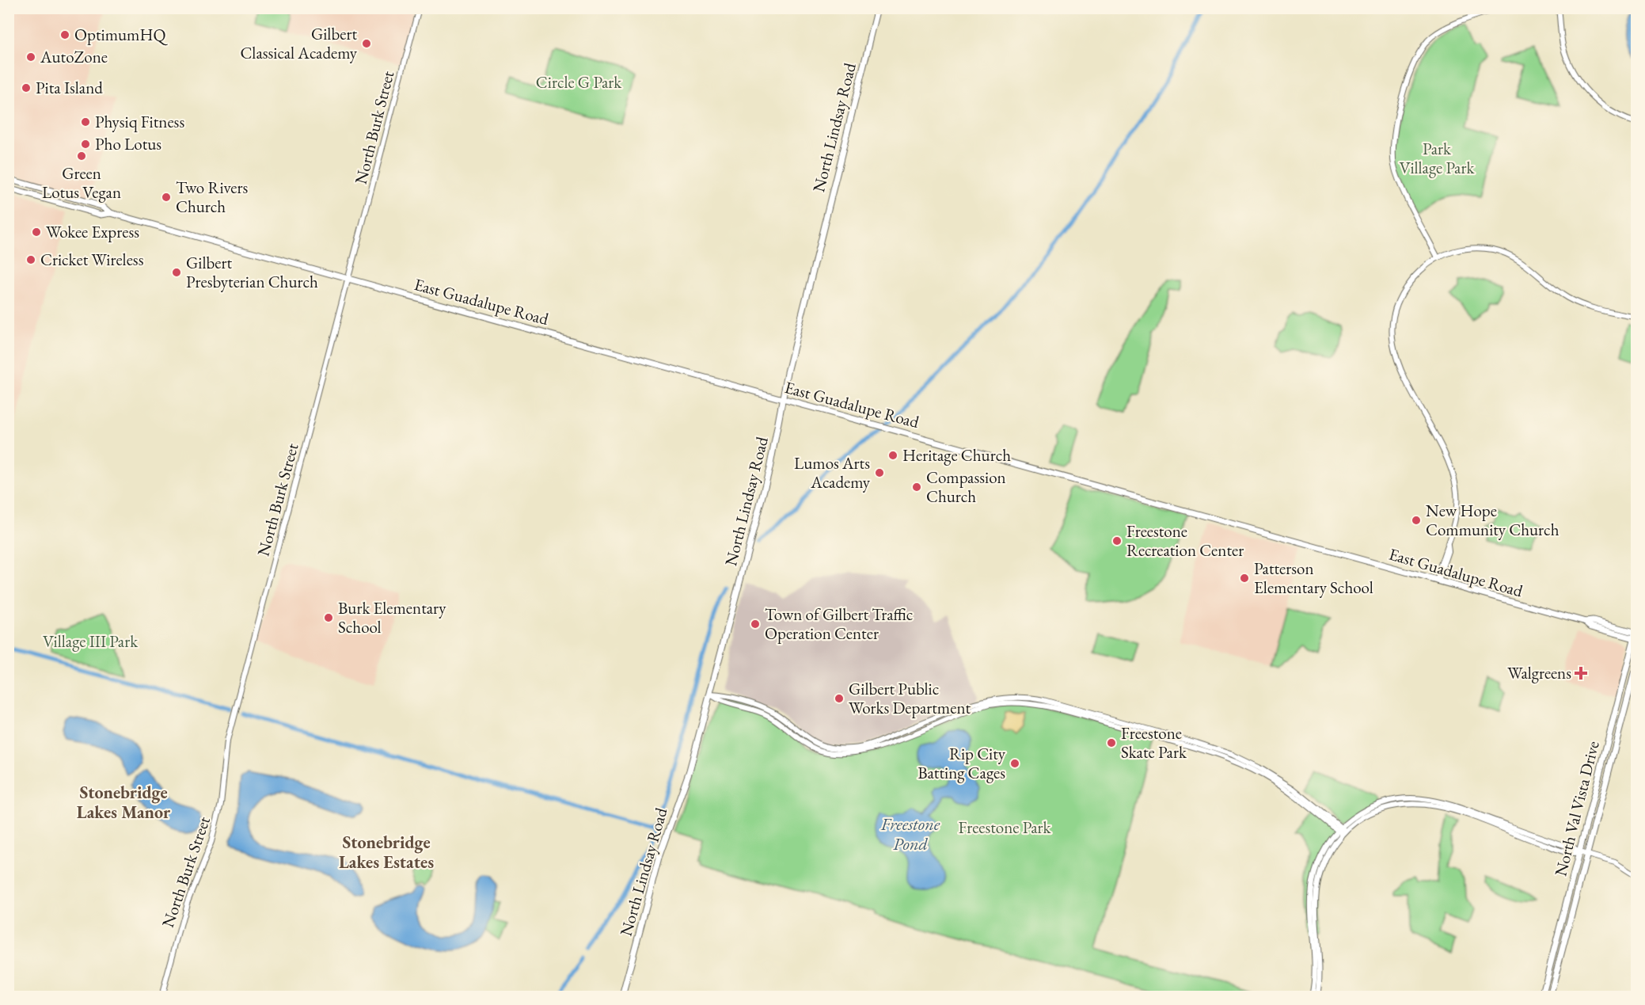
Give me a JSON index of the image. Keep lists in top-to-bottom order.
{
  "streets": {
    "main road": ["North Lindsay Road", "East Guadalupe Road", "North Val Vista Drive"],
    "street": ["North Burk Street"]
  },
  "crossings": [
    ["North Burk Street", "East Guadalupe Road"],
    ["North Lindsay Road", "East Guadalupe Road"],
    ["East Guadalupe Road", "North Val Vista Drive"]
  ],
  "districts": ["Stonebridge Lakes Manor", "Stonebridge Lakes Estates"],
  "water": ["Freestone Pond"],
  "parks": [
    "Circle G Park",
    "Park Village Park",
    "Village III Park",
    "Freestone Park"
  ],
  "places": {
    "other": [
      "OptimumHQ",
      "Gilbert Classical Academy",
      "AutoZone",
      "Pita Island",
      "Physiq Fitness",
      "Pho Lotus",
      "Green Lotus Vegan",
      "Two Rivers Church",
      "Wokee Express",
      "Cricket Wireless",
      "Gilbert Presbyterian Church",
      "Heritage Church",
      "Lumos Arts Academy",
      "Compassion Church",
      "New Hope Community Church",
      "Freestone Recreation Center",
      "Patterson Elementary School",
      "Burk Elementary School",
      "Town of Gilbert Traffic Operation Center",
      "Gilbert Public Works Department",
      "Freestone Skate Park",
      "Rip City Batting Cages"
    ],
    "health": ["Walgreens"]
  }
}
